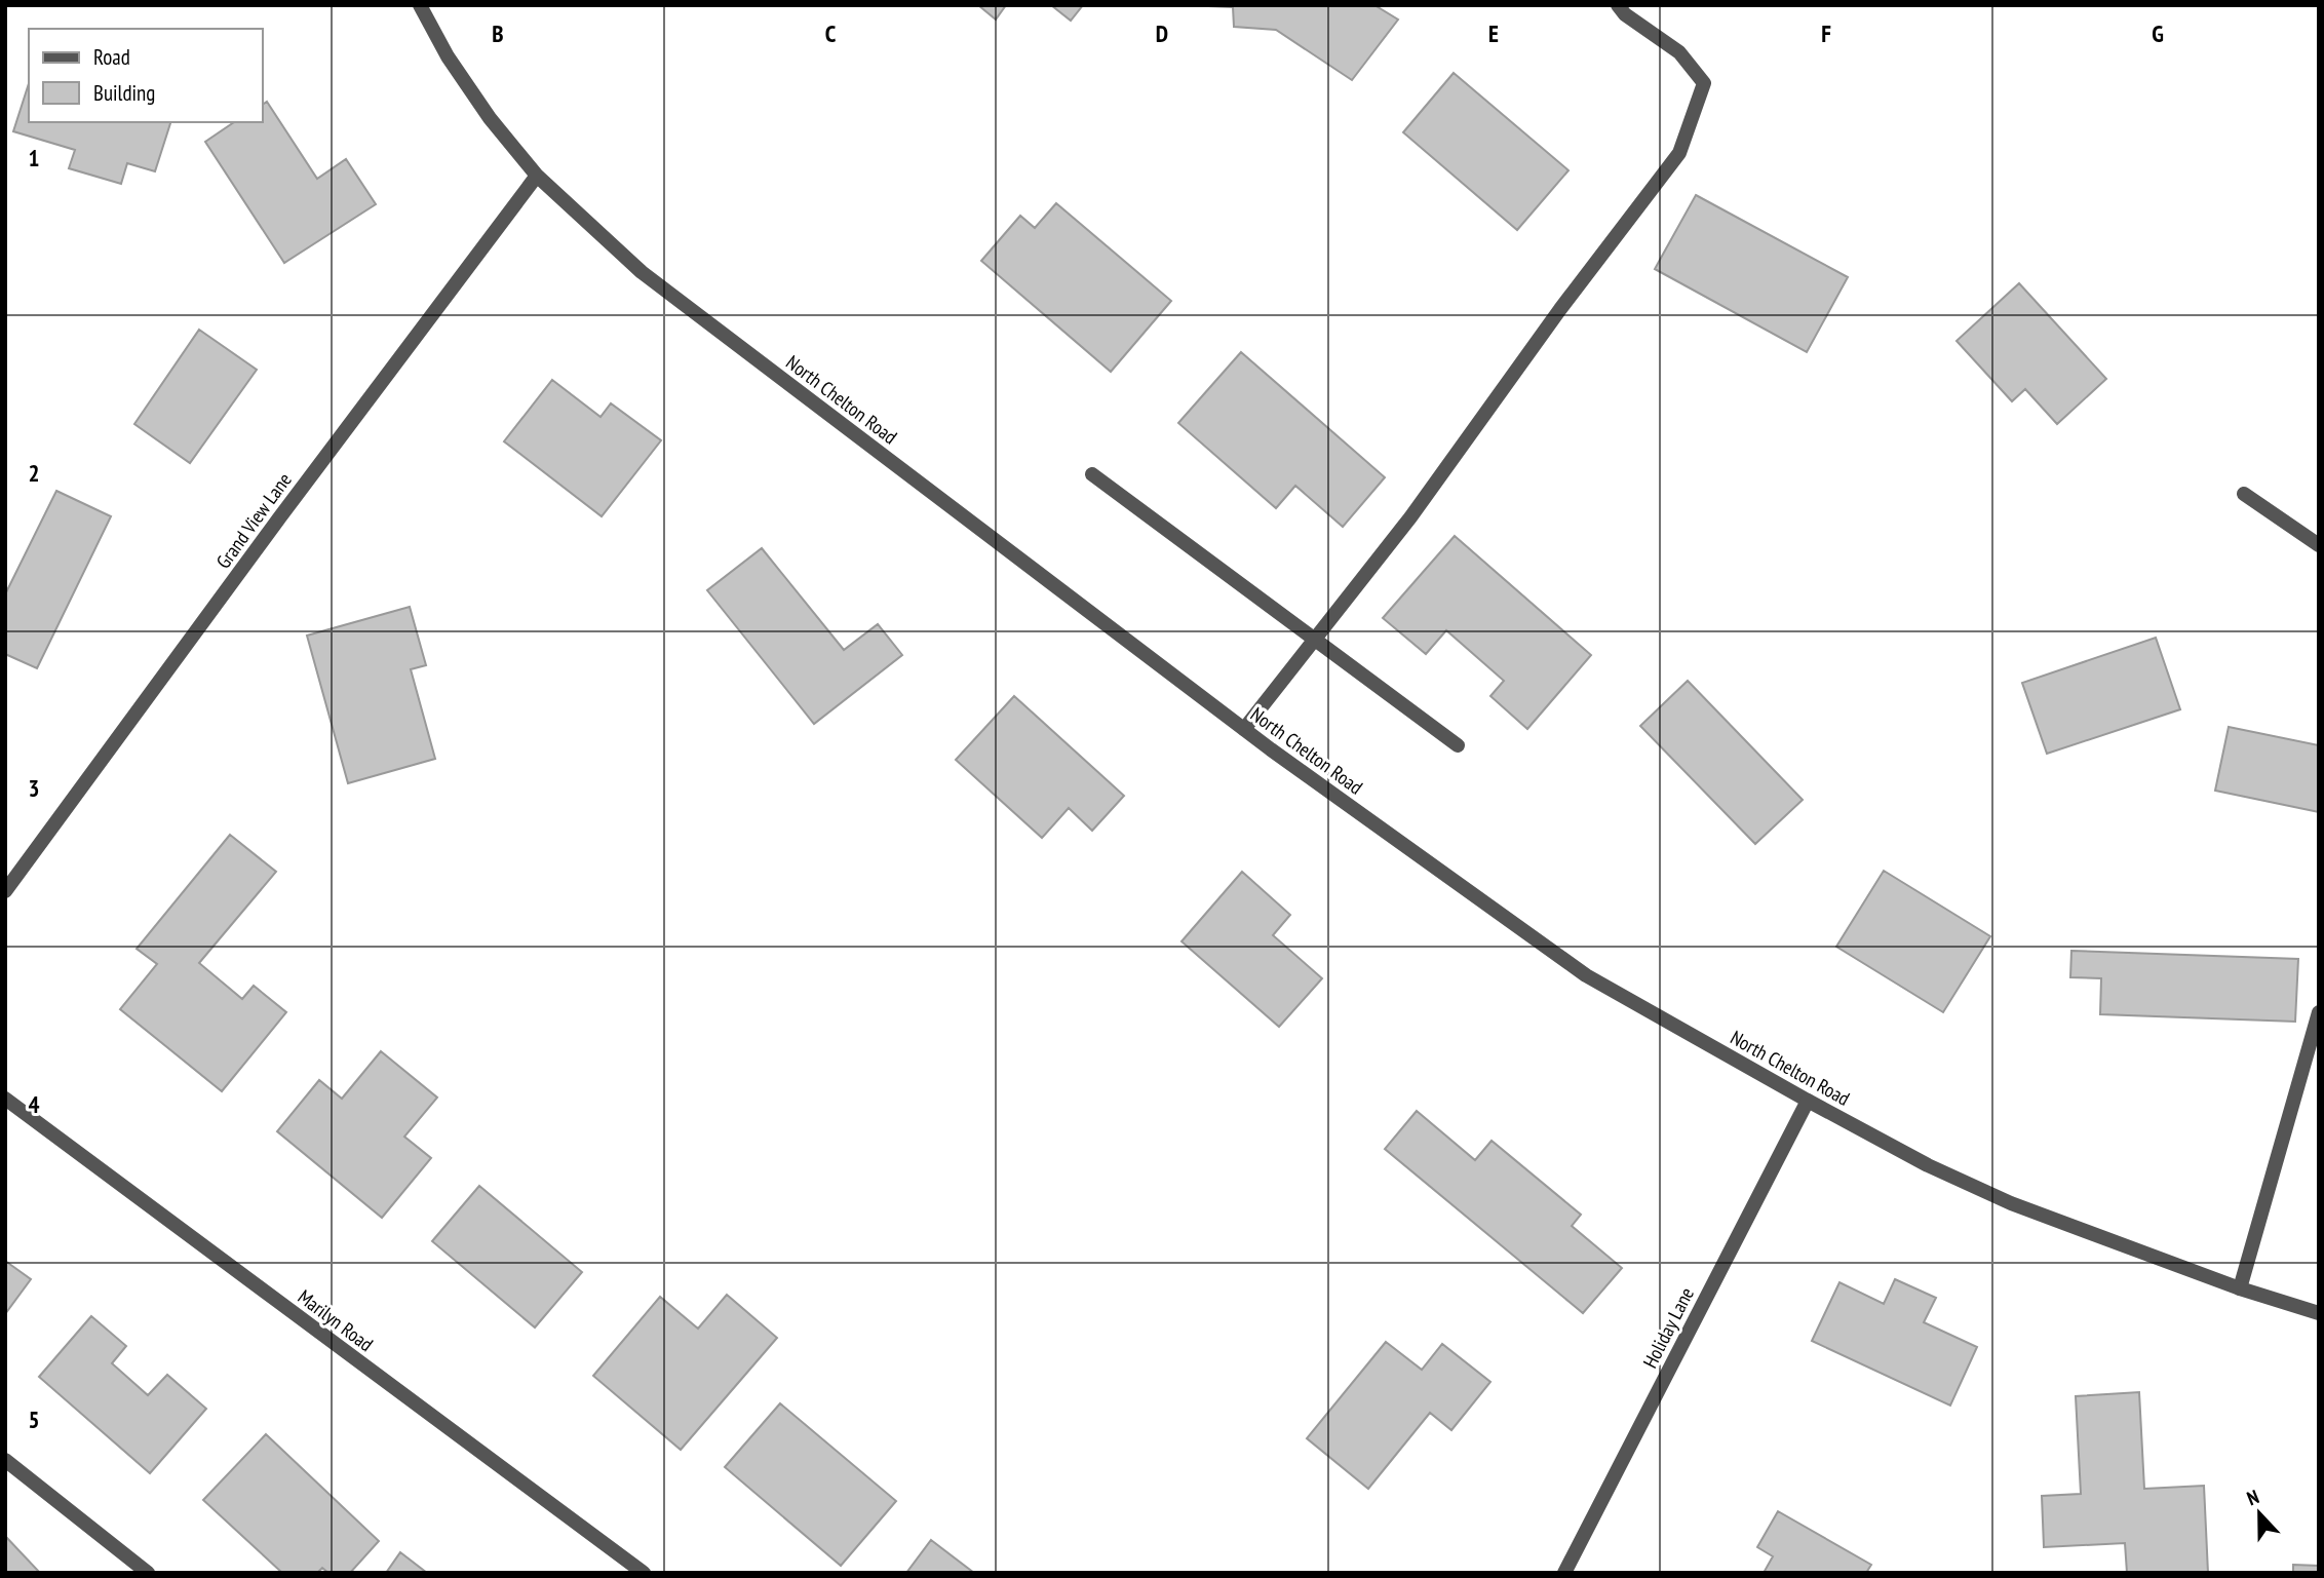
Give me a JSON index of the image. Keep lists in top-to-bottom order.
{
  "streets": {
    "street": [
      "North Chelton Road",
      "Grand View Lane",
      "Marilyn Road",
      "Holiday Lane"
    ]
  },
  "crossings": [
    ["North Chelton Road", "Grand View Lane"],
    ["North Chelton Road", "Holiday Lane"]
  ],
  "legend": ["Road", "Building"],
  "north": "top",
  "grid": {
    "columns": [
      "B",
      "C",
      "D",
      "E",
      "F",
      "G"
    ],
    "rows": [
      "1",
      "2",
      "3",
      "4",
      "5"
    ]
  }
}
